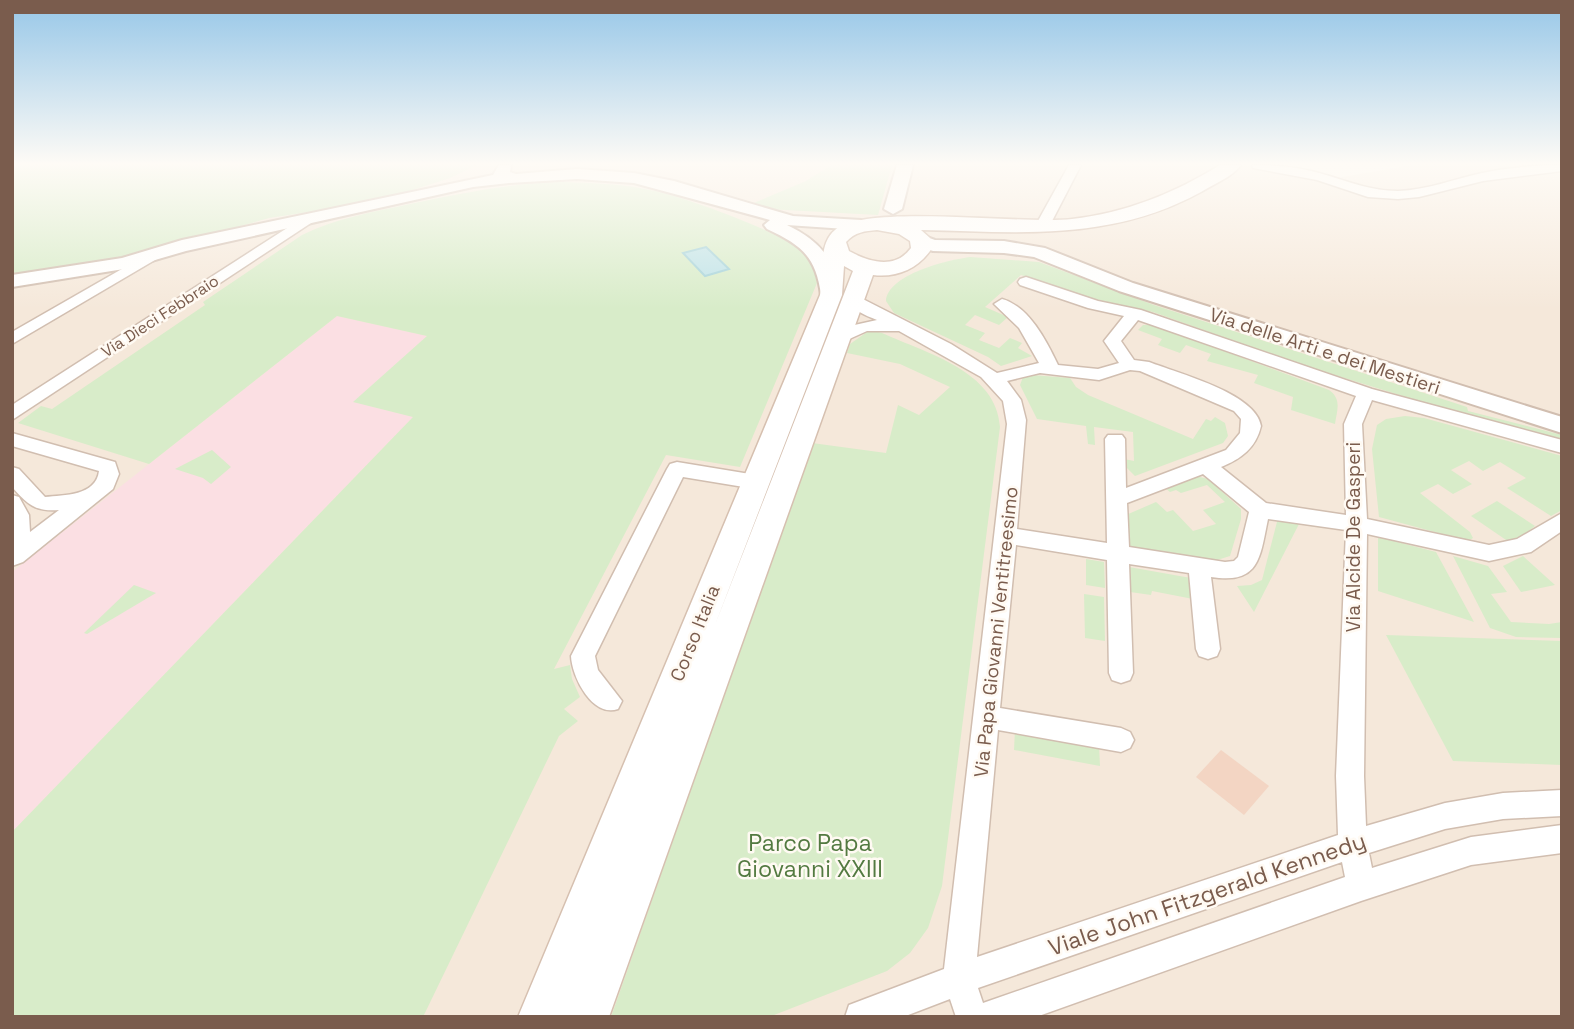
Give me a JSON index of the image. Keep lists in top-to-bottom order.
{
  "streets": {
    "main road": ["Corso Italia"],
    "street": [
      "Via Dieci Febbraio",
      "Via delle Arti e dei Mestieri",
      "Via Alcide De Gasperi",
      "Via Papa Giovanni Ventitreesimo",
      "Viale John Fitzgerald Kennedy"
    ]
  },
  "crossings": [
    ["Via Alcide De Gasperi", "Viale John Fitzgerald Kennedy"],
    ["Via Papa Giovanni Ventitreesimo", "Viale John Fitzgerald Kennedy"]
  ],
  "parks": ["Parco Papa Giovanni XXIII"]
}
